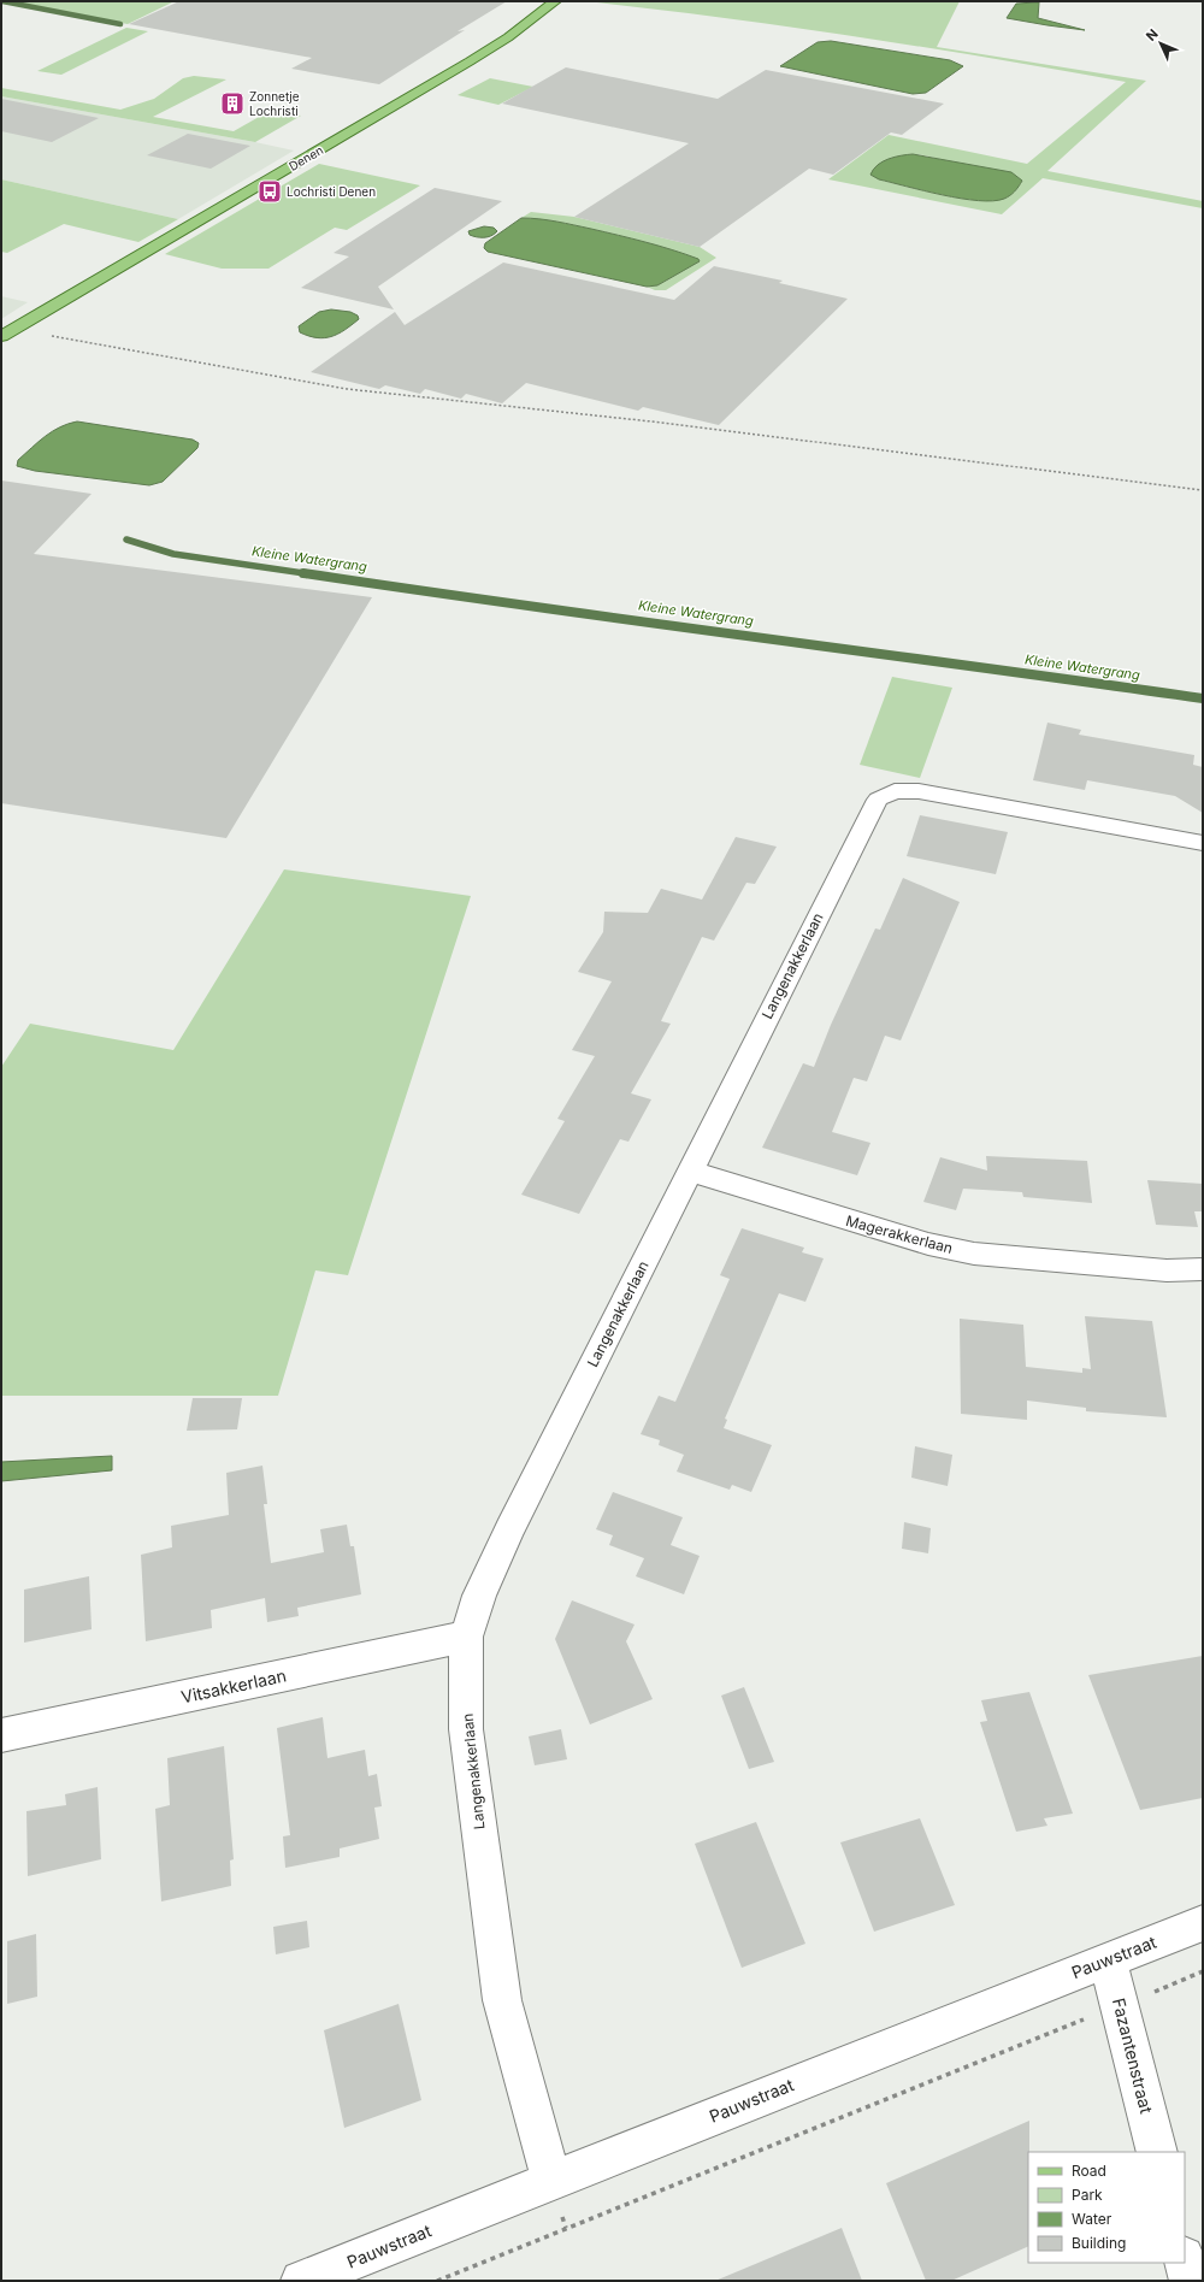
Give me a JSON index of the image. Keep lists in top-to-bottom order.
{
  "streets": {
    "main road": ["Denen"],
    "street": [
      "Langenakkerlaan",
      "Magerakkerlaan",
      "Vitsakkerlaan",
      "Pauwstraat",
      "Fazantenstraat"
    ]
  },
  "crossings": [
    ["Langenakkerlaan", "Magerakkerlaan"],
    ["Langenakkerlaan", "Vitsakkerlaan"],
    ["Langenakkerlaan", "Pauwstraat"],
    ["Pauwstraat", "Fazantenstraat"]
  ],
  "water": ["Kleine Watergrang"],
  "places": {
    "building": ["Zonnetje Lochristi"],
    "bus stop": ["Lochristi Denen"]
  },
  "legend": [
    "Road",
    "Park",
    "Water",
    "Building"
  ],
  "north": "top left"
}
